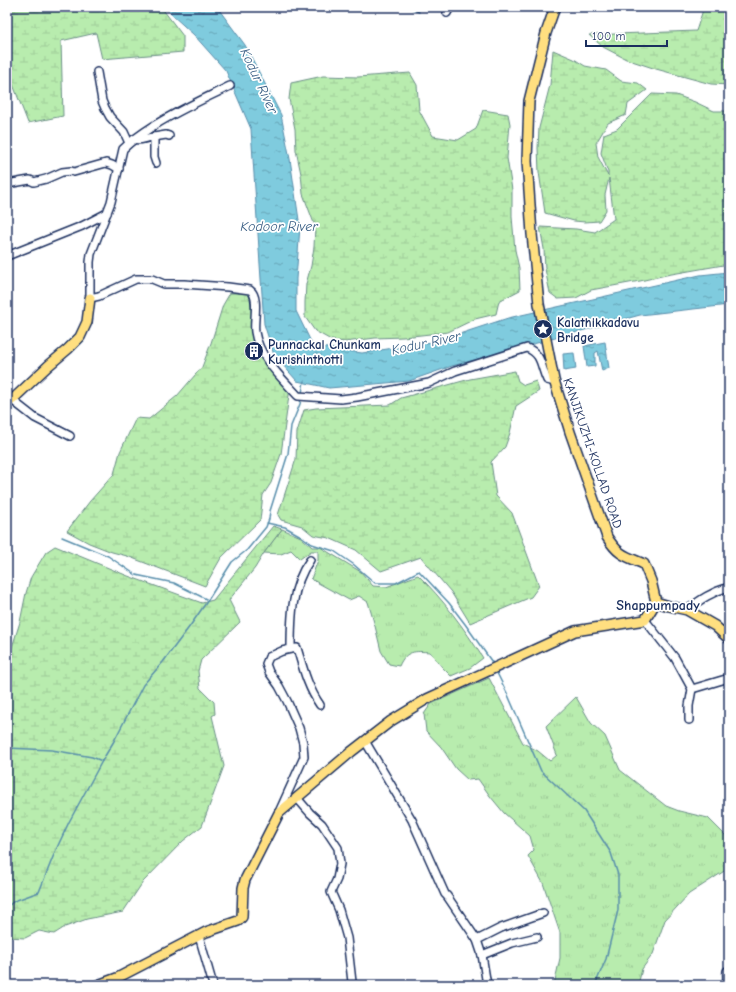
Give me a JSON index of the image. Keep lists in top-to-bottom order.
{
  "streets": {
    "main road": ["KANJIKUZHI-KOLLAD ROAD"]
  },
  "districts": ["Shappumpady"],
  "water": ["Kodur River", "Kodoor River"],
  "places": {
    "place": ["Kalathikkadavu Bridge"],
    "building": ["Punnackal Chunkam Kurishinthotti"]
  },
  "scale_bar": "100 m"
}
